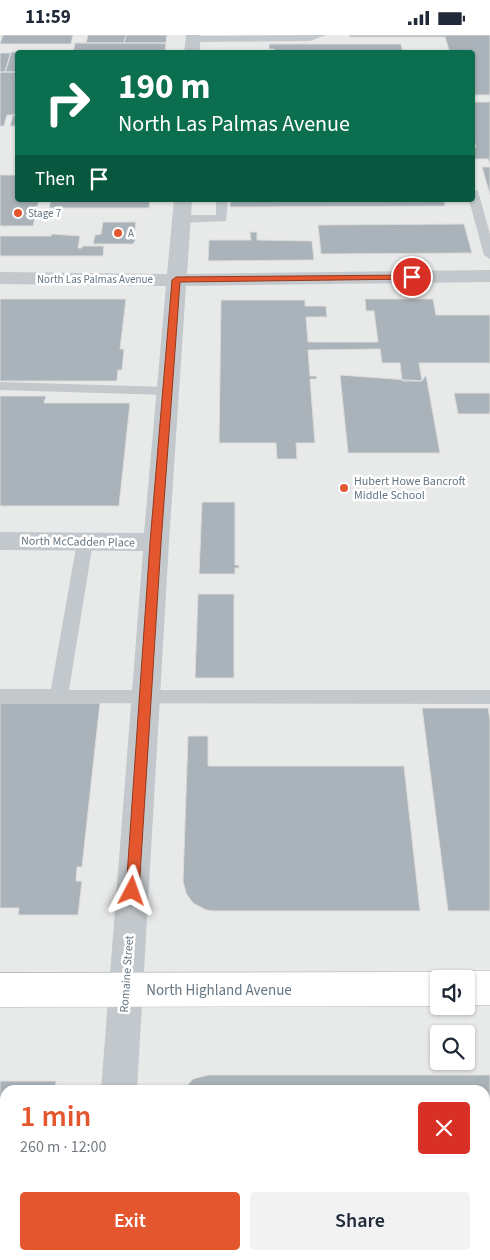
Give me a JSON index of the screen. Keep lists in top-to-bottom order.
{
  "streets": {
    "main road": ["North Highland Avenue"],
    "street": ["North Las Palmas Avenue", "North McCadden Place", "Romaine Street"]
  },
  "crossings": [
    ["North Las Palmas Avenue", "Romaine Street"],
    ["North McCadden Place", "Romaine Street"],
    ["Romaine Street", "North Highland Avenue"]
  ],
  "places": ["Stage 7", "A", "Hubert Howe Bancroft Middle School"],
  "page": {
    "status": "11:59",
    "turn": ["190 m", "North Las Palmas Avenue"],
    "then": "Then",
    "heading": ["1 min", "260 m · 12:00"],
    "buttons": ["Exit", "Share"]
  }
}
